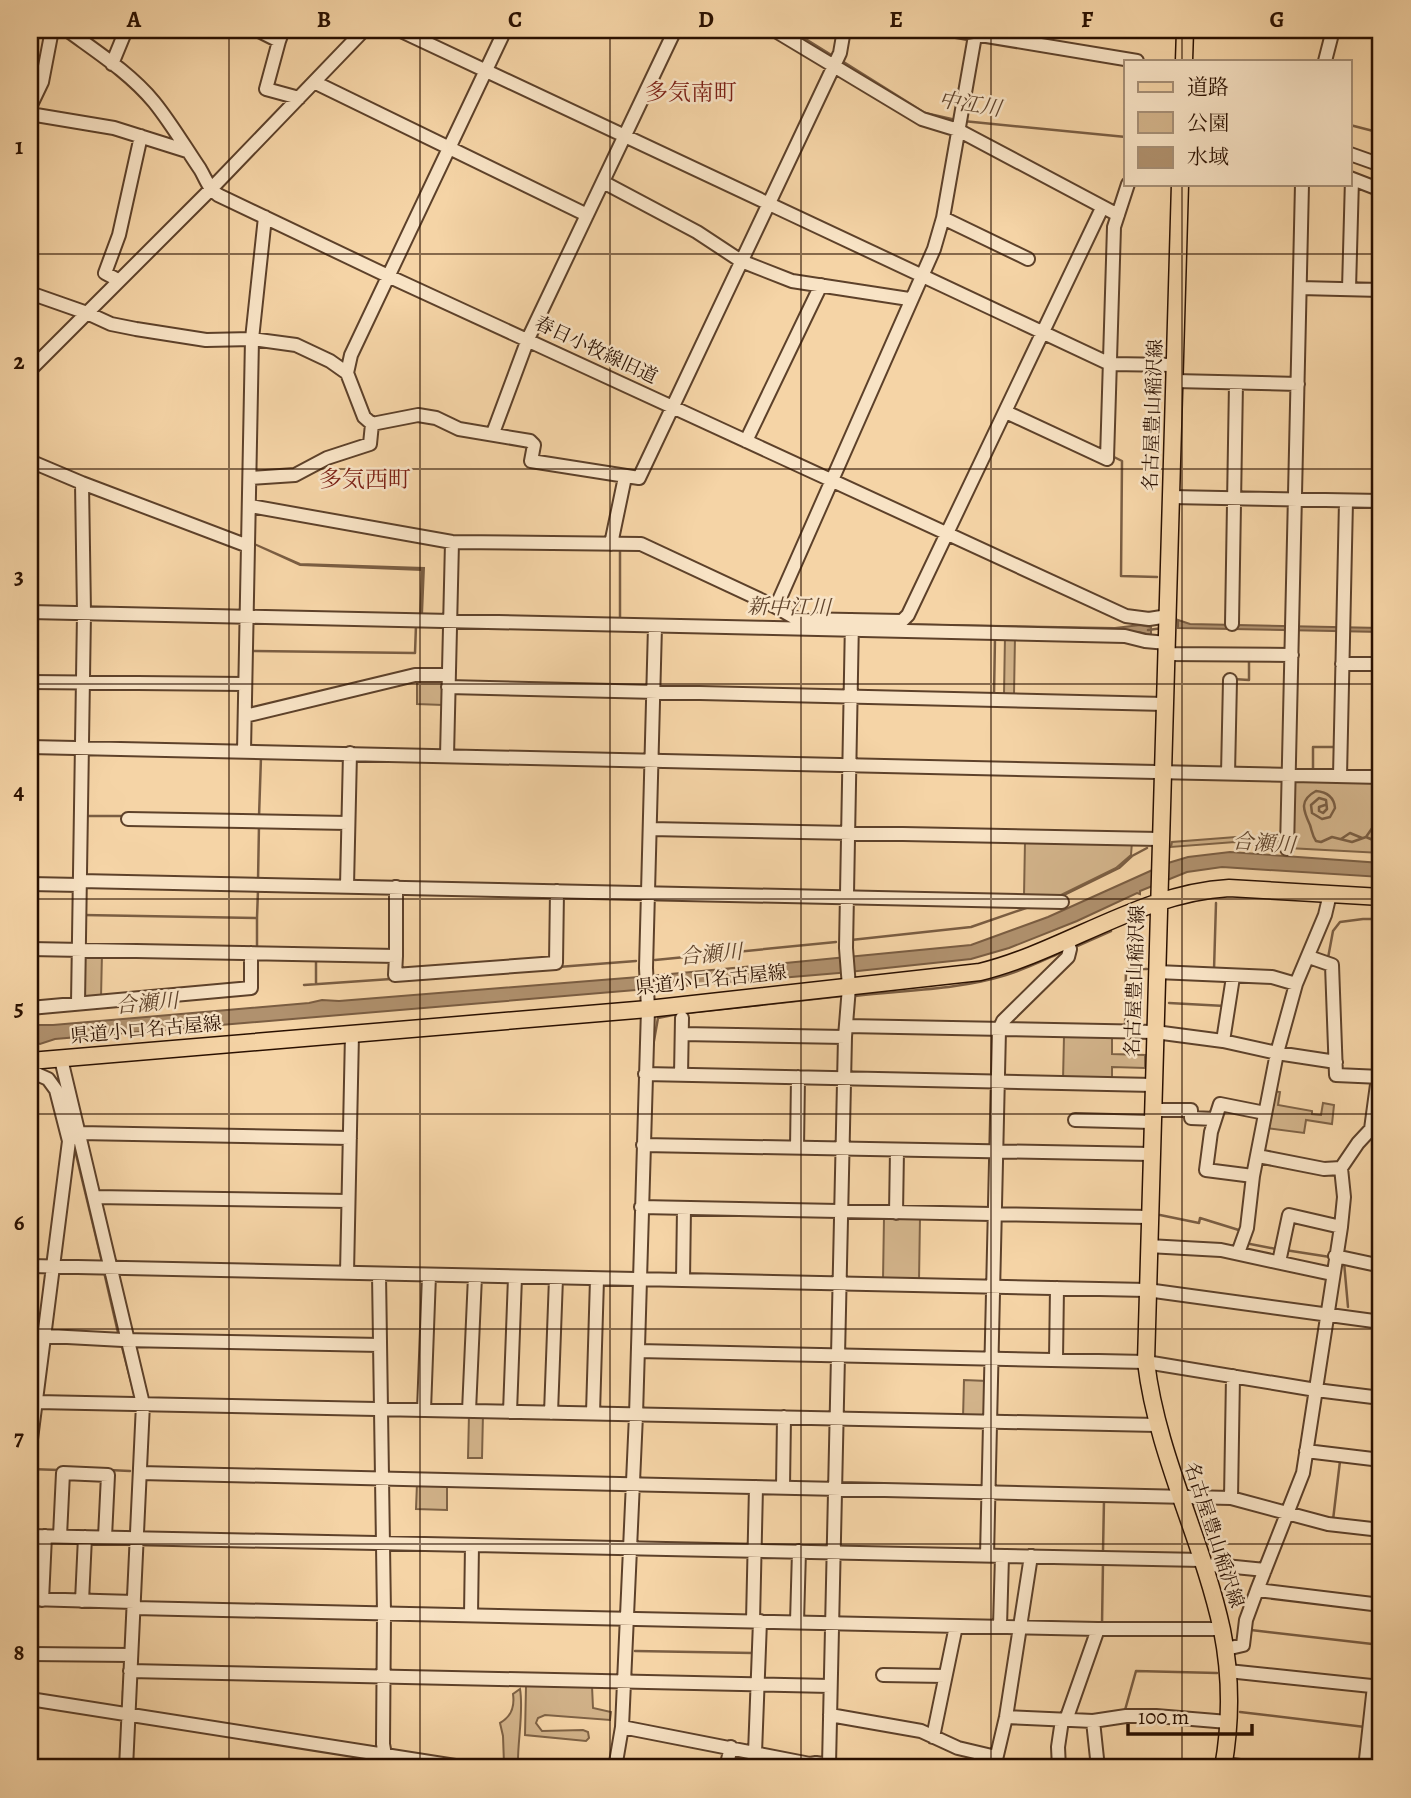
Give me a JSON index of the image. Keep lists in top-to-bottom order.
{
  "streets": {
    "main road": ["名古屋豊山稲沢線", "県道小口名古屋線"],
    "street": ["春日小牧線旧道"]
  },
  "crossings": [
    ["春日小牧線旧道", "名古屋豊山稲沢線"],
    ["名古屋豊山稲沢線", "県道小口名古屋線"]
  ],
  "districts": ["多気南町", "多気西町"],
  "water": ["中江川", "新中江川", "合瀬川"],
  "legend": ["道路", "公園", "水域"],
  "scale_bar": "100 m",
  "grid": {
    "columns": [
      "A",
      "B",
      "C",
      "D",
      "E",
      "F",
      "G"
    ],
    "rows": [
      "1",
      "2",
      "3",
      "4",
      "5",
      "6",
      "7",
      "8"
    ]
  }
}
